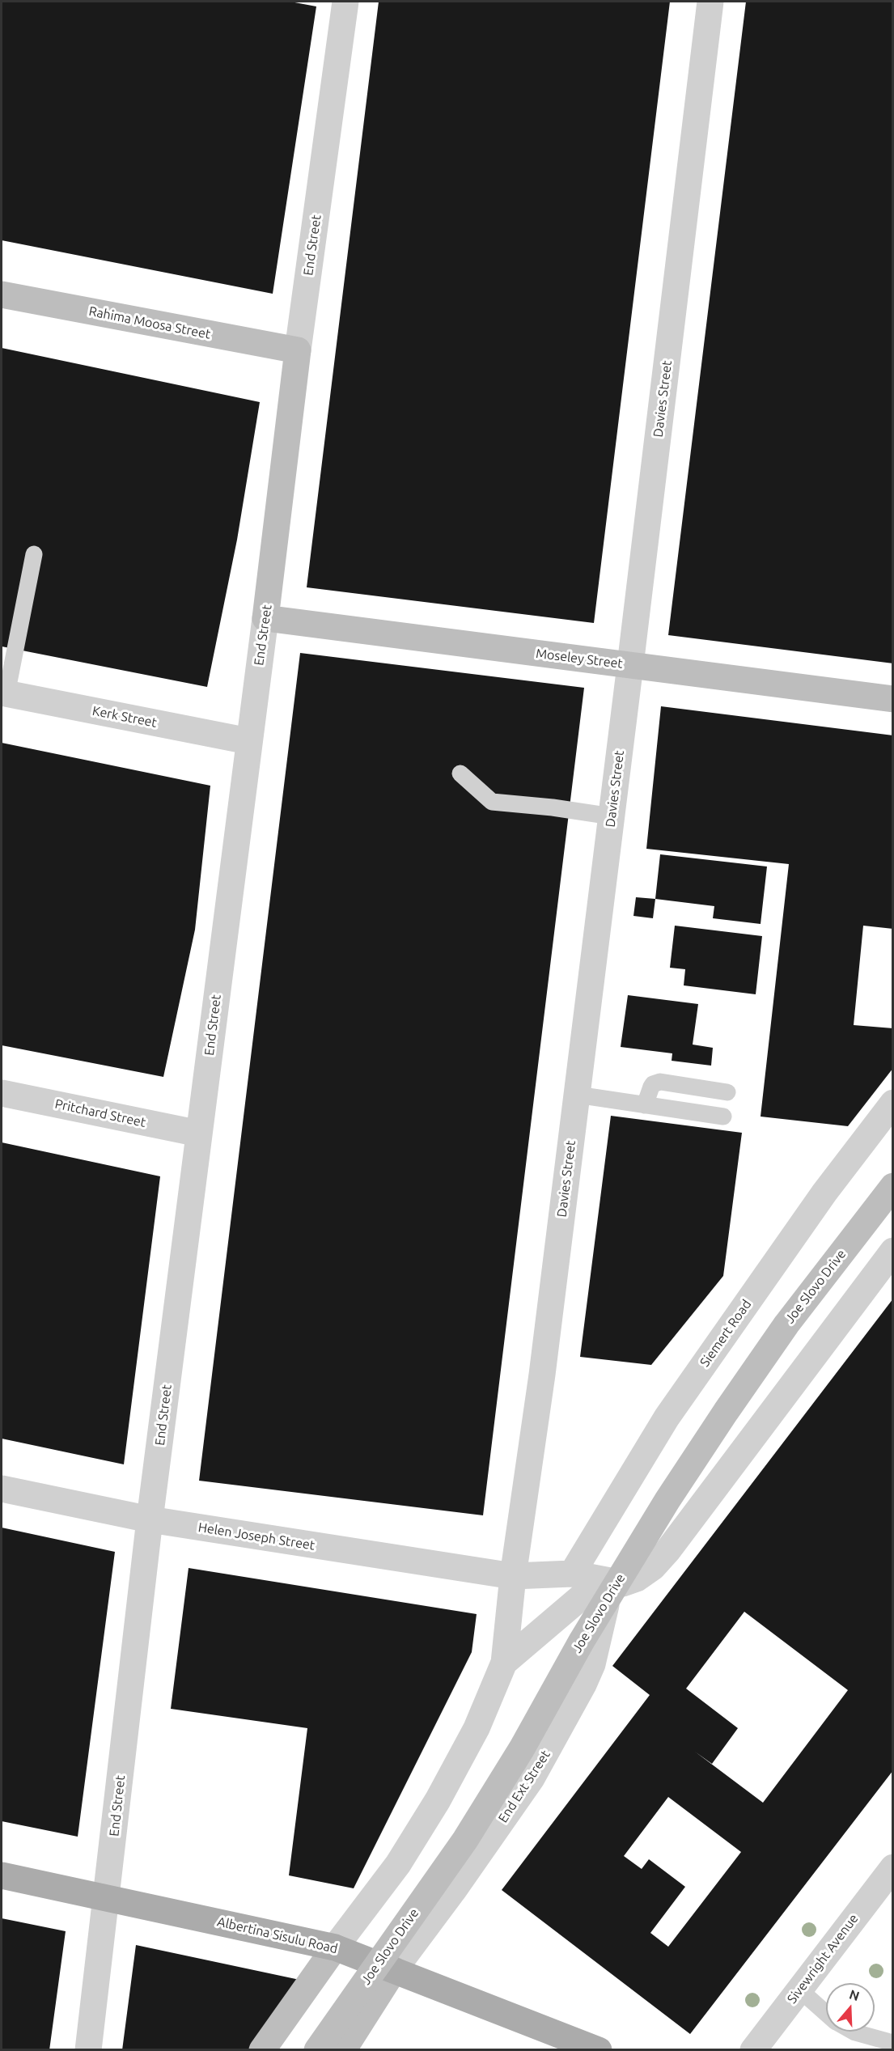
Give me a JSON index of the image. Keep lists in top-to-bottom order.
{
  "streets": {
    "main road": ["Albertina Sisulu Road"],
    "street": [
      "End Street",
      "Rahima Moosa Street",
      "Davies Street",
      "Moseley Street",
      "Kerk Street",
      "Pritchard Street",
      "Joe Slovo Drive",
      "Siemert Road",
      "Helen Joseph Street",
      "End Ext Street",
      "Sivewright Avenue"
    ]
  },
  "crossings": [
    ["End Street", "Rahima Moosa Street"],
    ["End Street", "Moseley Street"],
    ["End Street", "Kerk Street"],
    ["End Street", "Pritchard Street"],
    ["End Street", "Helen Joseph Street"],
    ["End Street", "Albertina Sisulu Road"],
    ["Davies Street", "Moseley Street"],
    ["Davies Street", "Helen Joseph Street"],
    ["End Ext Street", "Albertina Sisulu Road"]
  ],
  "north": "top"
}
